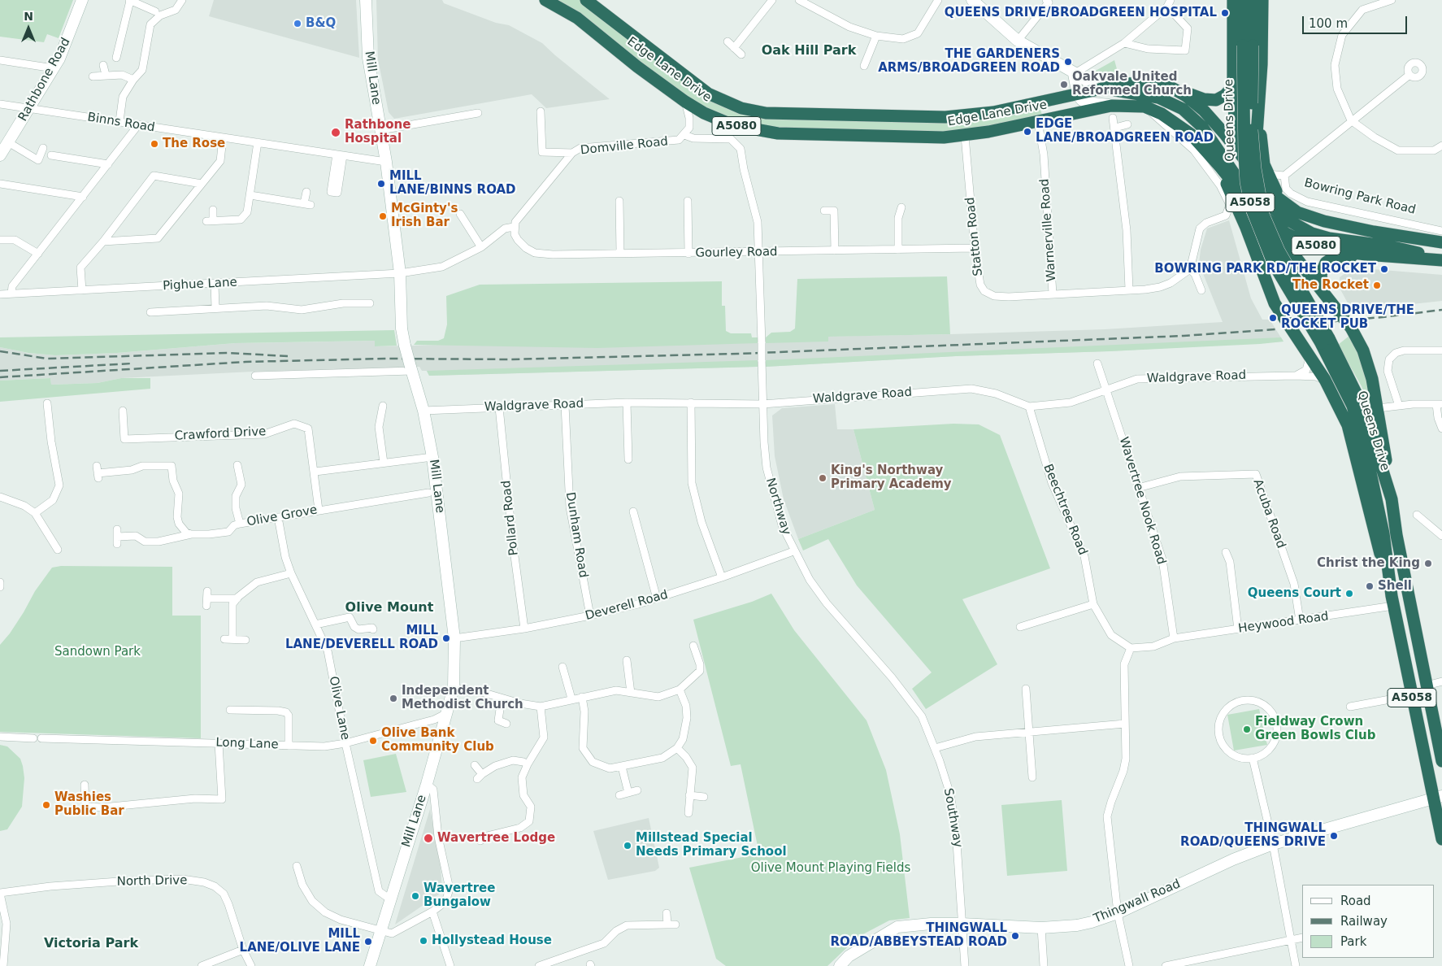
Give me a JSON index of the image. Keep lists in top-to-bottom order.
{
  "streets": {
    "highway": [
      "Edge Lane Drive",
      "Queens Drive",
      "A5080",
      "A5058"
    ],
    "street": [
      "Mill Lane",
      "Rathbone Road",
      "Binns Road",
      "Domville Road",
      "Bowring Park Road",
      "Warnerville Road",
      "Statton Road",
      "Gourley Road",
      "Pighue Lane",
      "Waldgrave Road",
      "Crawford Drive",
      "Wavertree Nook Road",
      "Northway",
      "Beechtree Road",
      "Acuba Road",
      "Olive Grove",
      "Pollard Road",
      "Dunham Road",
      "Deverell Road",
      "Heywood Road",
      "Olive Lane",
      "Long Lane",
      "Southway",
      "North Drive",
      "Thingwall Road"
    ]
  },
  "crossings": [
    ["Edge Lane Drive", "A5080"],
    ["Edge Lane Drive", "Domville Road"],
    ["Edge Lane Drive", "Warnerville Road"],
    ["Edge Lane Drive", "Statton Road"],
    ["Mill Lane", "Binns Road"],
    ["Mill Lane", "Pighue Lane"],
    ["Mill Lane", "Waldgrave Road"],
    ["Mill Lane", "Deverell Road"],
    ["Mill Lane", "Olive Lane"],
    ["Mill Lane", "Long Lane"],
    ["Rathbone Road", "Binns Road"],
    ["Queens Drive", "A5058"],
    ["Queens Drive", "Heywood Road"],
    ["Queens Drive", "Thingwall Road"],
    ["Domville Road", "Gourley Road"],
    ["Domville Road", "Pighue Lane"],
    ["Domville Road", "Northway"],
    ["A5058", "Waldgrave Road"],
    ["A5058", "Heywood Road"],
    ["Warnerville Road", "Statton Road"],
    ["Statton Road", "Gourley Road"],
    ["Gourley Road", "Pighue Lane"],
    ["Gourley Road", "Northway"],
    ["Waldgrave Road", "Wavertree Nook Road"],
    ["Waldgrave Road", "Northway"],
    ["Waldgrave Road", "Beechtree Road"],
    ["Waldgrave Road", "Pollard Road"],
    ["Waldgrave Road", "Dunham Road"],
    ["Crawford Drive", "Olive Grove"],
    ["Wavertree Nook Road", "Acuba Road"],
    ["Wavertree Nook Road", "Heywood Road"],
    ["Northway", "Deverell Road"],
    ["Northway", "Southway"],
    ["Acuba Road", "Heywood Road"],
    ["Olive Grove", "Olive Lane"],
    ["Pollard Road", "Deverell Road"],
    ["Dunham Road", "Deverell Road"],
    ["Olive Lane", "Long Lane"],
    ["Southway", "Thingwall Road"]
  ],
  "districts": ["Oak Hill Park", "Olive Mount", "Victoria Park"],
  "parks": ["Sandown Park", "Olive Mount Playing Fields"],
  "places": [
    "QUEENS DRIVE/BROADGREEN HOSPITAL",
    "B&Q",
    "THE GARDENERS ARMS/BROADGREEN ROAD",
    "Oakvale United Reformed Church",
    "EDGE LANE/BROADGREEN ROAD",
    "Rathbone Hospital",
    "The Rose",
    "MILL LANE/BINNS ROAD",
    "McGinty's Irish Bar",
    "BOWRING PARK RD/THE ROCKET",
    "The Rocket",
    "QUEENS DRIVE/THE ROCKET PUB",
    "King's Northway Primary Academy",
    "Christ the King",
    "Shell",
    "Queens Court",
    "MILL LANE/DEVERELL ROAD",
    "Independent Methodist Church",
    "Fieldway Crown Green Bowls Club",
    "Olive Bank Community Club",
    "Washies Public Bar",
    "THINGWALL ROAD/QUEENS DRIVE",
    "Wavertree Lodge",
    "Millstead Special Needs Primary School",
    "Wavertree Bungalow",
    "THINGWALL ROAD/ABBEYSTEAD ROAD",
    "Hollystead House",
    "MILL LANE/OLIVE LANE"
  ],
  "legend": ["Road", "Railway", "Park"],
  "scale_bar": "100 m",
  "north": "top"
}
